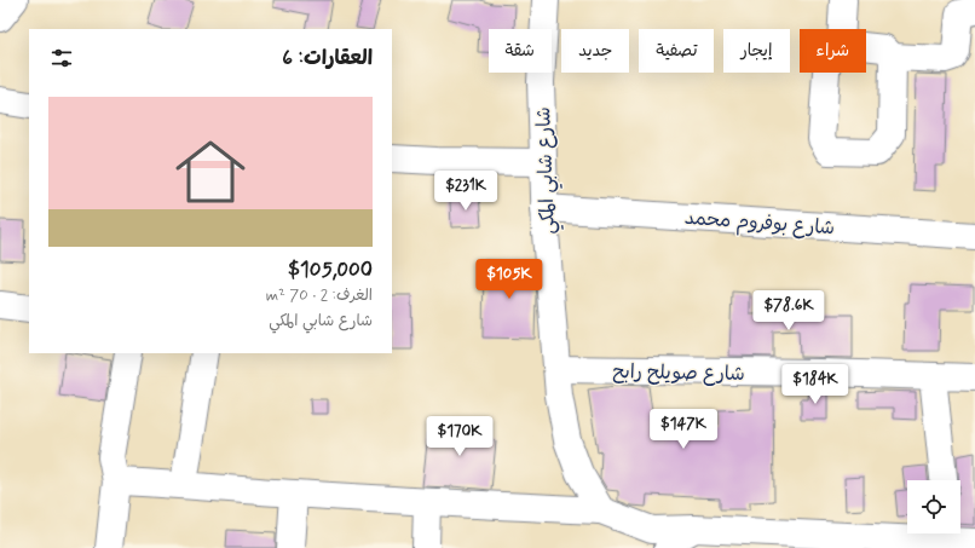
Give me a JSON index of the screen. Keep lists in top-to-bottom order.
{
  "streets": {
    "street": ["شارع شابي المكي", "شارع بوفروم محمد", "شارع صويلح رابح"]
  },
  "crossings": [
    ["شارع شابي المكي", "شارع بوفروم محمد"],
    ["شارع شابي المكي", "شارع صويلح رابح"]
  ],
  "page": {
    "chip": [
      "شراء",
      "إيجار",
      "تصفية",
      "جديد",
      "شقة"
    ],
    "heading": "العقارات: 6",
    "list": [
      {
        "name": "$105,000",
        "note": "الغرف: 2 · 70 m² · شارع شابي المكي"
      }
    ],
    "price": [
      "$231K",
      "$105K",
      "$78.6K",
      "$184K",
      "$147K",
      "$170K"
    ]
  }
}
